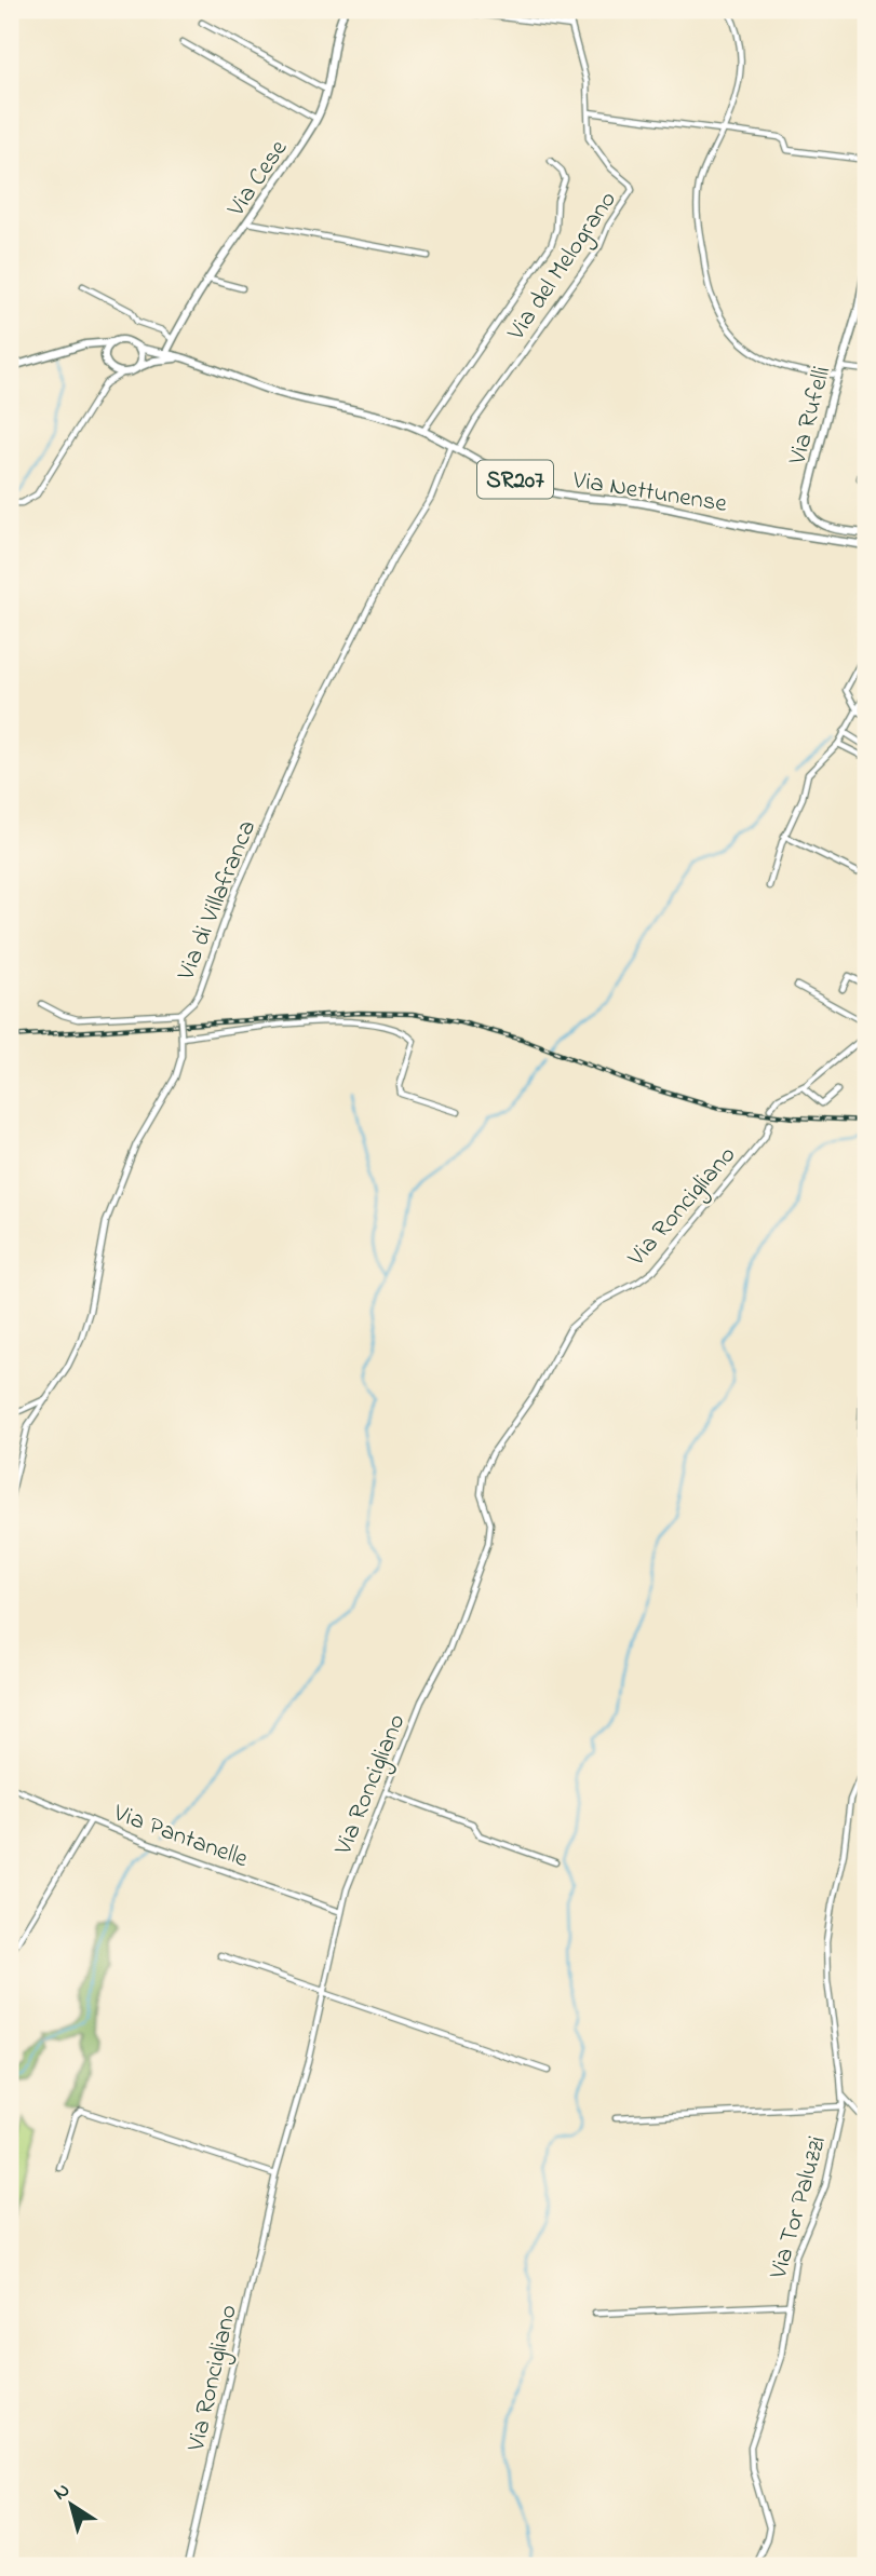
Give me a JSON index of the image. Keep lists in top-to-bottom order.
{
  "streets": {
    "main road": [
      "Via Cese",
      "Via Rufelli",
      "SR207",
      "Via Nettunense"
    ],
    "street": [
      "Via del Melograno",
      "Via di Villafranca",
      "Via Roncigliano",
      "Via Pantanelle",
      "Via Tor Paluzzi"
    ]
  },
  "crossings": [
    ["Via Cese", "Via Nettunense"],
    ["Via del Melograno", "Via Nettunense"],
    ["Via del Melograno", "Via di Villafranca"],
    ["Via Nettunense", "Via di Villafranca"],
    ["Via Roncigliano", "Via Pantanelle"]
  ],
  "north": "top left"
}
